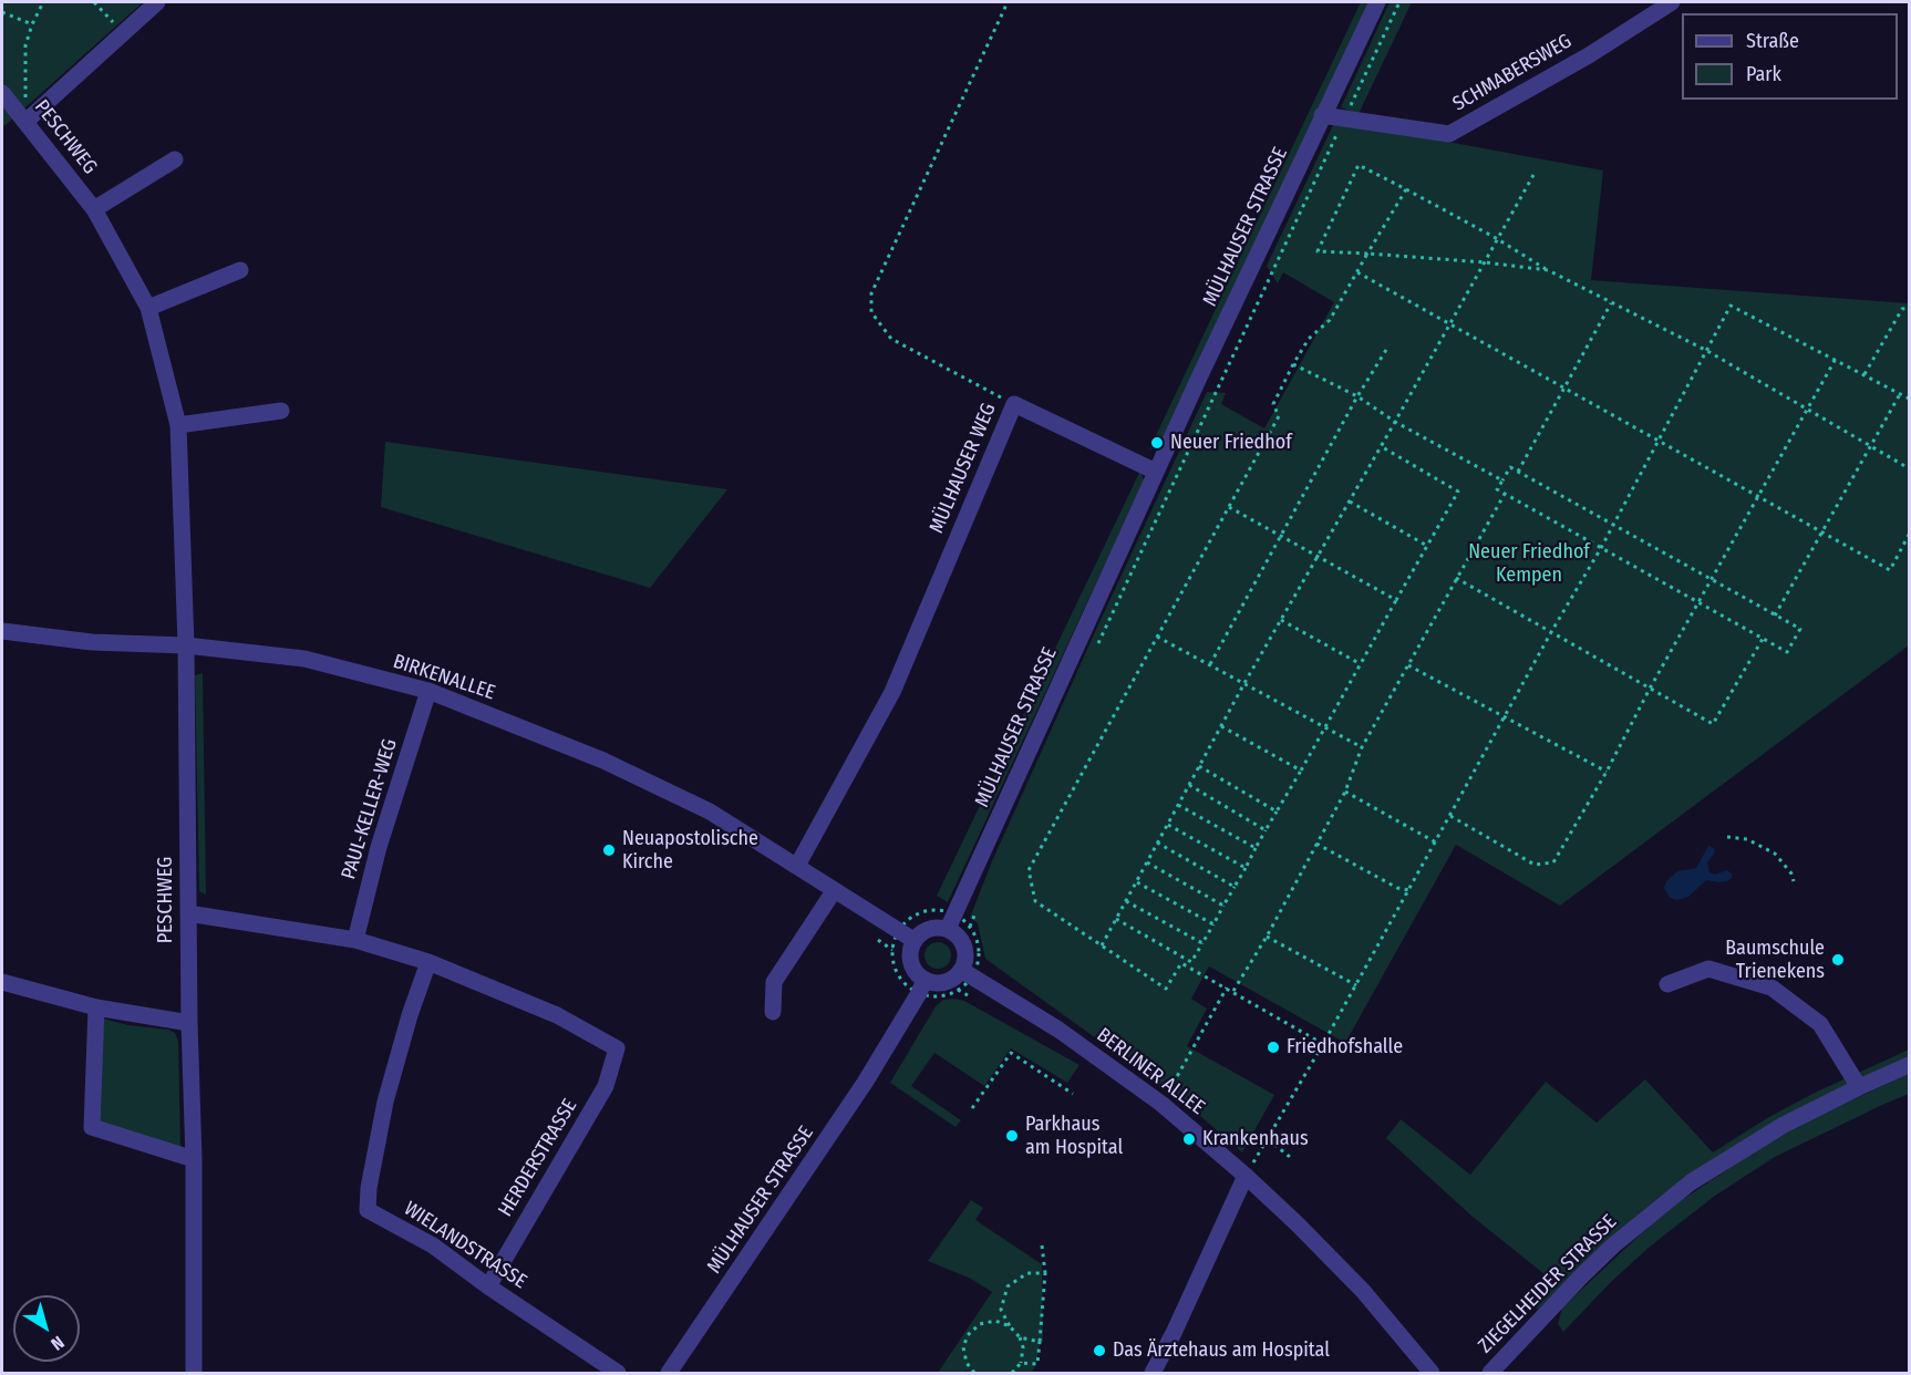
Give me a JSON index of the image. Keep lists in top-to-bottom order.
{
  "streets": {
    "street": [
      "SCHMABERSWEG",
      "PESCHWEG",
      "MÜLHAUSER STRASSE",
      "MÜLHAUSER WEG",
      "BIRKENALLEE",
      "PAUL-KELLER-WEG",
      "BERLINER ALLEE",
      "HERDERSTRASSE",
      "WIELANDSTRASSE",
      "ZIEGELHEIDER STRASSE"
    ]
  },
  "crossings": [
    ["SCHMABERSWEG", "MÜLHAUSER STRASSE"],
    ["PESCHWEG", "BIRKENALLEE"],
    ["MÜLHAUSER STRASSE", "BIRKENALLEE"],
    ["MÜLHAUSER STRASSE", "BERLINER ALLEE"],
    ["MÜLHAUSER WEG", "BIRKENALLEE"],
    ["BIRKENALLEE", "PAUL-KELLER-WEG"],
    ["BIRKENALLEE", "BERLINER ALLEE"],
    ["HERDERSTRASSE", "WIELANDSTRASSE"]
  ],
  "parks": ["Neuer Friedhof Kempen"],
  "places": [
    "Neuer Friedhof",
    "Neuapostolische Kirche",
    "Baumschule Trienekens",
    "Friedhofshalle",
    "Parkhaus am Hospital",
    "Krankenhaus",
    "Das Ärztehaus am Hospital"
  ],
  "legend": ["Straße", "Park"],
  "north": "bottom right"
}
